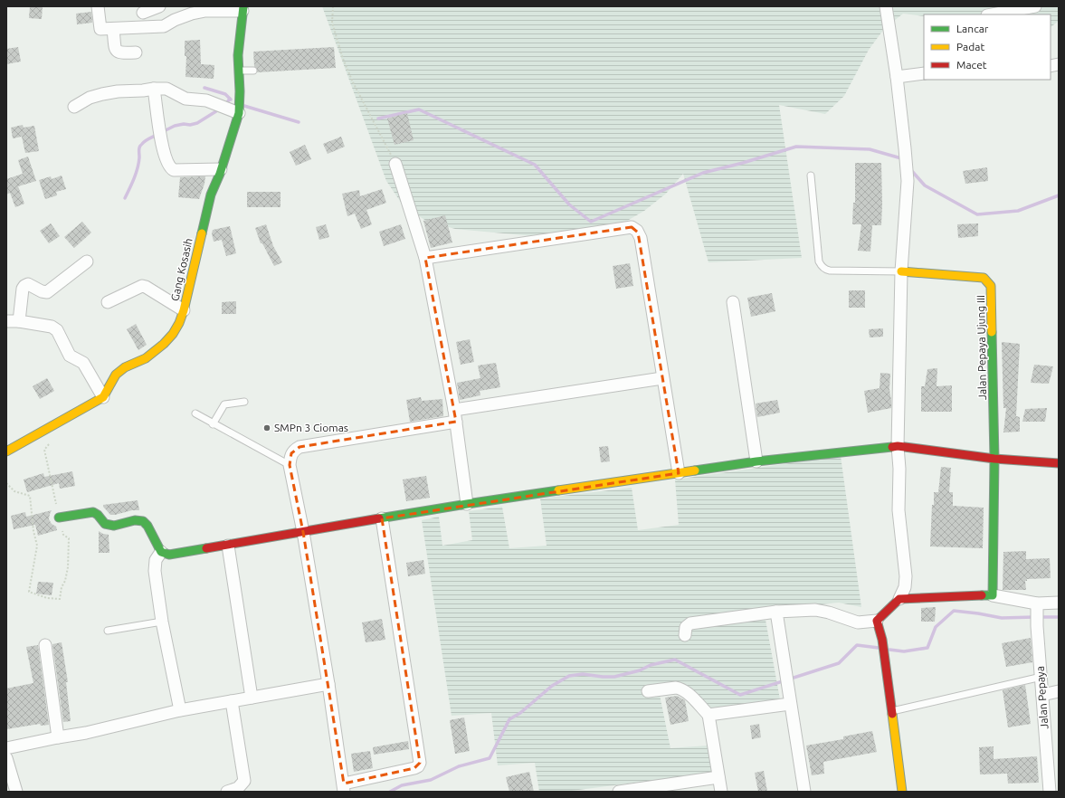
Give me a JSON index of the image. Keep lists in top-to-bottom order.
{
  "streets": {
    "street": ["Gang Kosasih", "Jalan Pepaya Ujung III", "Jalan Pepaya"]
  },
  "places": ["SMPn 3 Ciomas"],
  "legend": ["Lancar", "Padat", "Macet"]
}
